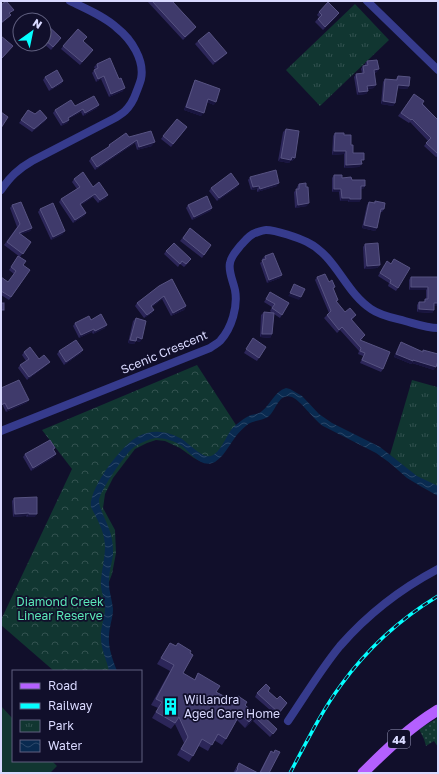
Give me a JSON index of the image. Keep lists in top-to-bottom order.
{
  "streets": {
    "main road": ["44"],
    "street": ["Scenic Crescent"]
  },
  "parks": ["Diamond Creek Linear Reserve"],
  "places": {
    "building": ["Willandra Aged Care Home"]
  },
  "legend": [
    "Road",
    "Railway",
    "Park",
    "Water"
  ],
  "north": "top right"
}
